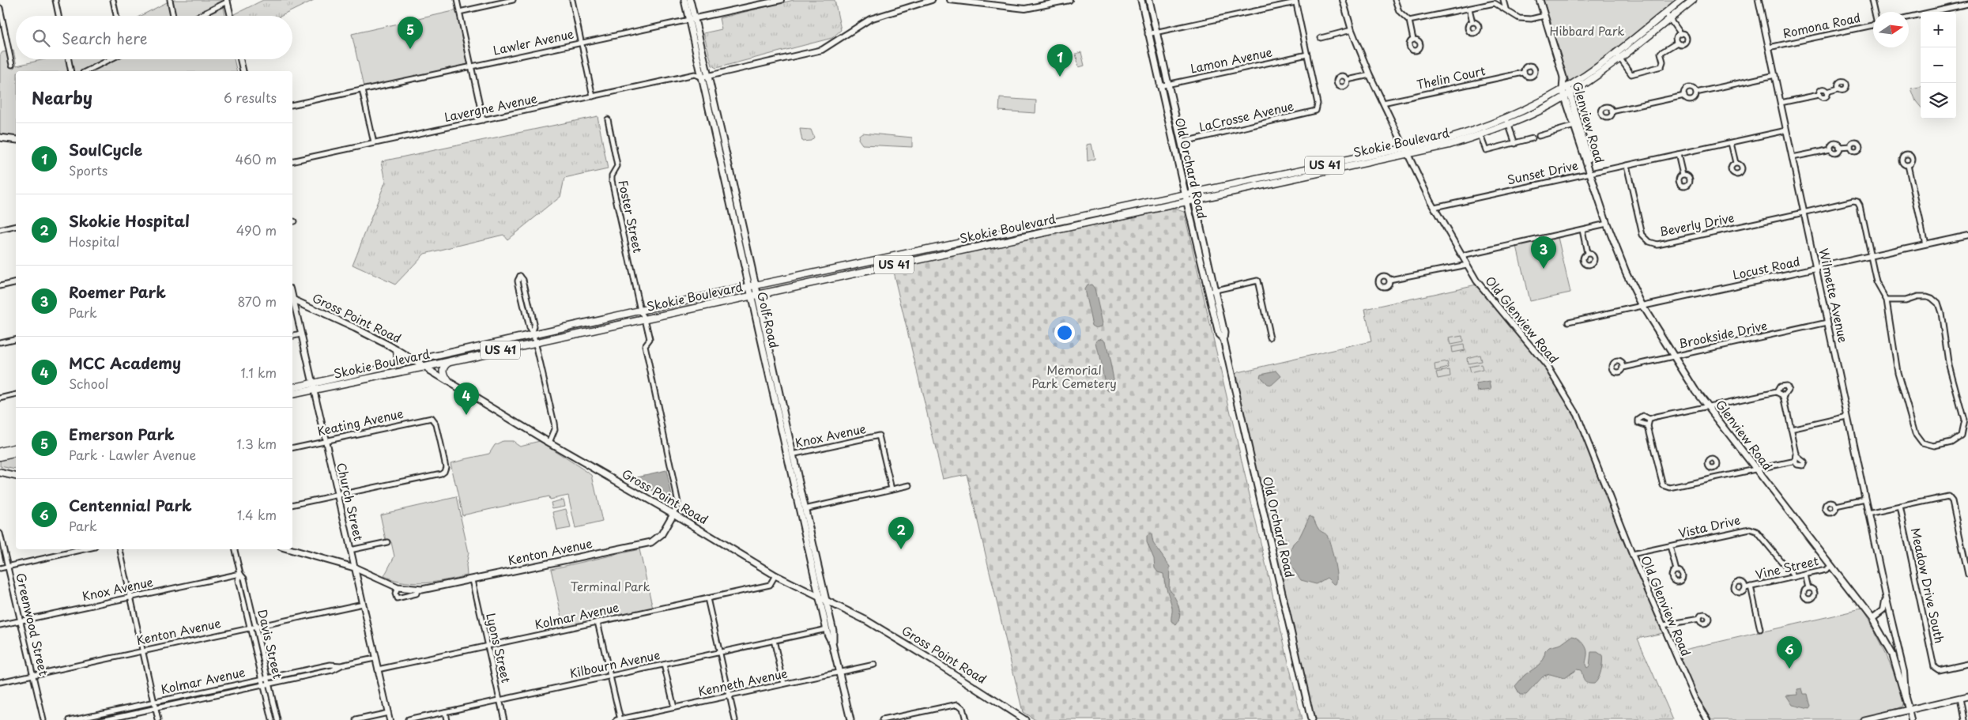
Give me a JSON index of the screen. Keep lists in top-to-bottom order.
{
  "streets": {
    "main road": [
      "Glenview Road",
      "Skokie Boulevard",
      "US 41",
      "Old Orchard Road",
      "Wilmette Avenue",
      "Gross Point Road",
      "Golf Road",
      "Kenton Avenue"
    ],
    "street": [
      "Romona Road",
      "Lawler Avenue",
      "Lamon Avenue",
      "Thelin Court",
      "Lavergne Avenue",
      "LaCrosse Avenue",
      "Sunset Drive",
      "Foster Street",
      "Beverly Drive",
      "Locust Road",
      "Old Glenview Road",
      "Brookside Drive",
      "Keating Avenue",
      "Knox Avenue",
      "Church Street",
      "Vista Drive",
      "Vine Street",
      "Meadow Drive South",
      "Kolmar Avenue",
      "Greenwood Street",
      "Davis Street",
      "Lyons Street",
      "Kilbourn Avenue",
      "Kenneth Avenue"
    ]
  },
  "crossings": [
    ["Romona Road", "Wilmette Avenue"],
    ["Lawler Avenue", "Golf Road"],
    ["Lamon Avenue", "LaCrosse Avenue"],
    ["Lamon Avenue", "Old Orchard Road"],
    ["Thelin Court", "Old Glenview Road"],
    ["LaCrosse Avenue", "Old Orchard Road"],
    ["Glenview Road", "Skokie Boulevard"],
    ["Glenview Road", "Sunset Drive"],
    ["Glenview Road", "Locust Road"],
    ["Glenview Road", "Wilmette Avenue"],
    ["Glenview Road", "Brookside Drive"],
    ["Glenview Road", "Vine Street"],
    ["Skokie Boulevard", "Old Orchard Road"],
    ["Skokie Boulevard", "Foster Street"],
    ["Skokie Boulevard", "Gross Point Road"],
    ["Skokie Boulevard", "Golf Road"],
    ["Skokie Boulevard", "Old Glenview Road"],
    ["Skokie Boulevard", "Church Street"],
    ["Sunset Drive", "Beverly Drive"],
    ["Sunset Drive", "Wilmette Avenue"],
    ["Sunset Drive", "Old Glenview Road"],
    ["Foster Street", "Gross Point Road"],
    ["Foster Street", "Kenton Avenue"],
    ["Beverly Drive", "Wilmette Avenue"],
    ["Locust Road", "Wilmette Avenue"],
    ["Wilmette Avenue", "Brookside Drive"],
    ["Gross Point Road", "Golf Road"],
    ["Gross Point Road", "Kenton Avenue"],
    ["Gross Point Road", "Kolmar Avenue"],
    ["Golf Road", "Knox Avenue"],
    ["Golf Road", "Kilbourn Avenue"],
    ["Golf Road", "Kenneth Avenue"],
    ["Old Glenview Road", "Vista Drive"],
    ["Keating Avenue", "Church Street"],
    ["Knox Avenue", "Greenwood Street"],
    ["Knox Avenue", "Davis Street"],
    ["Church Street", "Kenton Avenue"],
    ["Church Street", "Kolmar Avenue"],
    ["Vista Drive", "Vine Street"],
    ["Kenton Avenue", "Greenwood Street"],
    ["Kenton Avenue", "Davis Street"],
    ["Kenton Avenue", "Lyons Street"],
    ["Kolmar Avenue", "Davis Street"],
    ["Kolmar Avenue", "Lyons Street"],
    ["Lyons Street", "Kilbourn Avenue"]
  ],
  "parks": ["Hibbard Park", "Memorial Park Cemetery", "Terminal Park"],
  "north": "right",
  "page": {
    "map_buttons": ["+", "−"],
    "search": "Search here",
    "pins": [
      "5",
      "1",
      "3",
      "4",
      "2",
      "6"
    ],
    "heading": ["Nearby", "6 results"],
    "list": [
      {
        "mark": "1",
        "name": "SoulCycle",
        "note": "Sports",
        "value": "460 m"
      },
      {
        "mark": "2",
        "name": "Skokie Hospital",
        "note": "Hospital",
        "value": "490 m"
      },
      {
        "mark": "3",
        "name": "Roemer Park",
        "note": "Park",
        "value": "870 m"
      },
      {
        "mark": "4",
        "name": "MCC Academy",
        "note": "School",
        "value": "1.1 km"
      },
      {
        "mark": "5",
        "name": "Emerson Park",
        "note": "Park · Lawler Avenue",
        "value": "1.3 km"
      },
      {
        "mark": "6",
        "name": "Centennial Park",
        "note": "Park",
        "value": "1.4 km"
      }
    ]
  }
}
